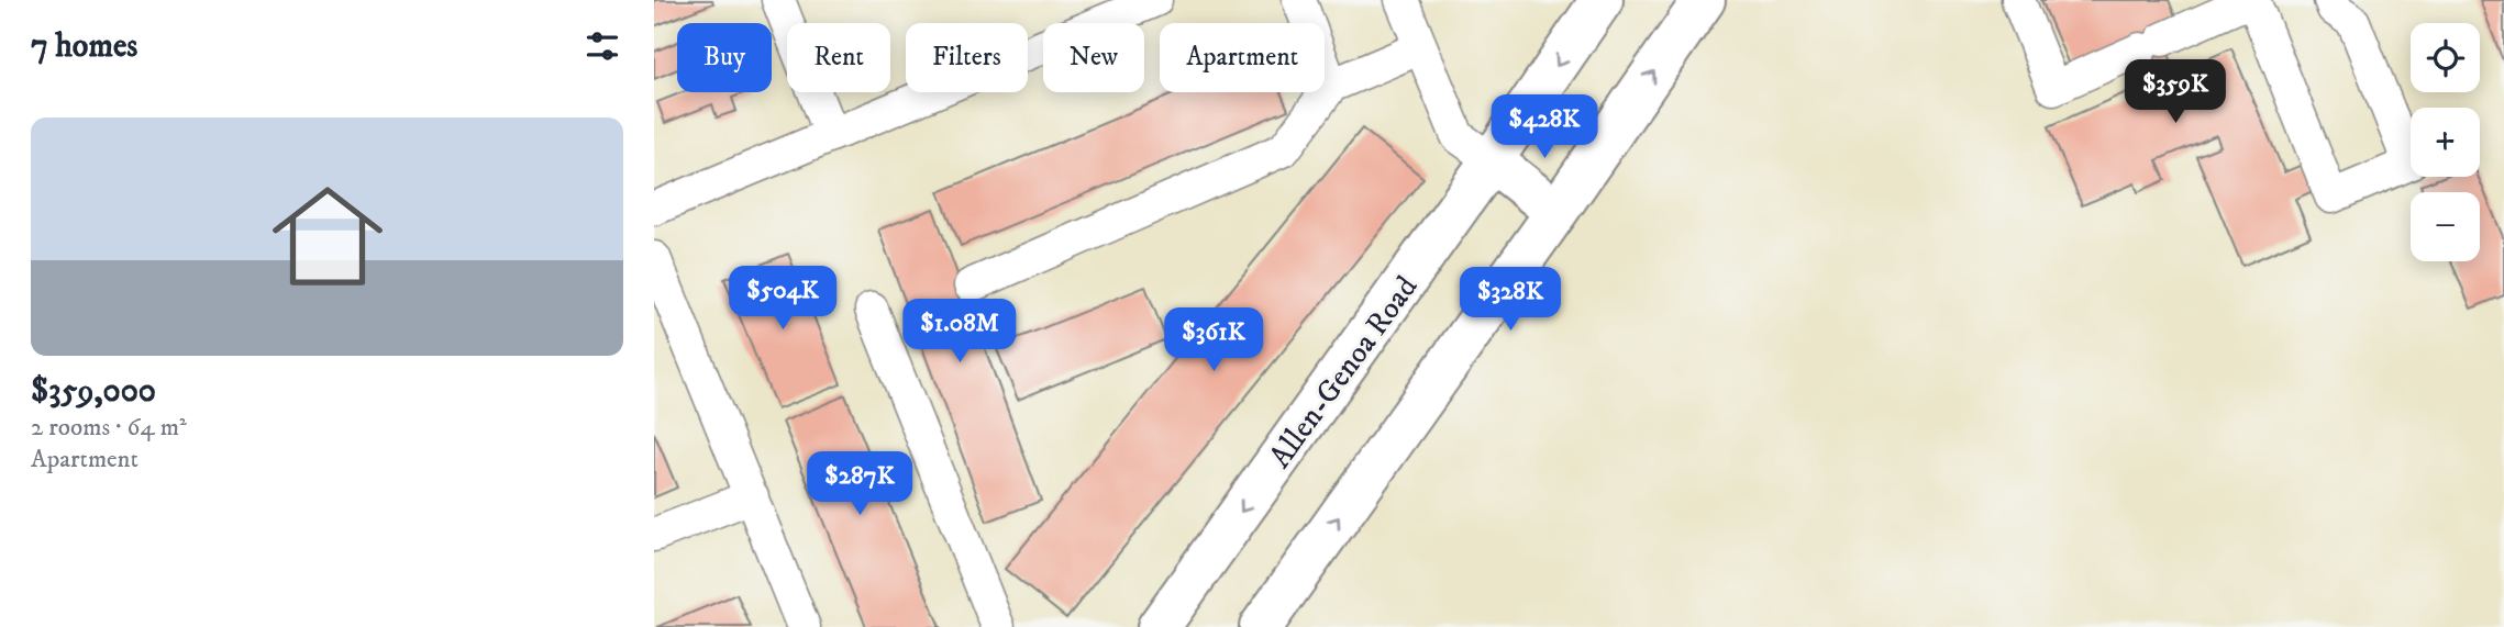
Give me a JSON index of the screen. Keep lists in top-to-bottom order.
{
  "streets": {
    "main road": ["Allen-Genoa Road"]
  },
  "page": {
    "heading": "7 homes",
    "map_buttons": ["+", "−"],
    "chip": [
      "Buy",
      "Rent",
      "Filters",
      "New",
      "Apartment"
    ],
    "price": [
      "$359K",
      "$428K",
      "$504K",
      "$328K",
      "$1.08M",
      "$361K",
      "$287K"
    ],
    "list": [
      {
        "name": "$359,000",
        "note": "2 rooms · 64 m² · Apartment"
      }
    ]
  }
}
